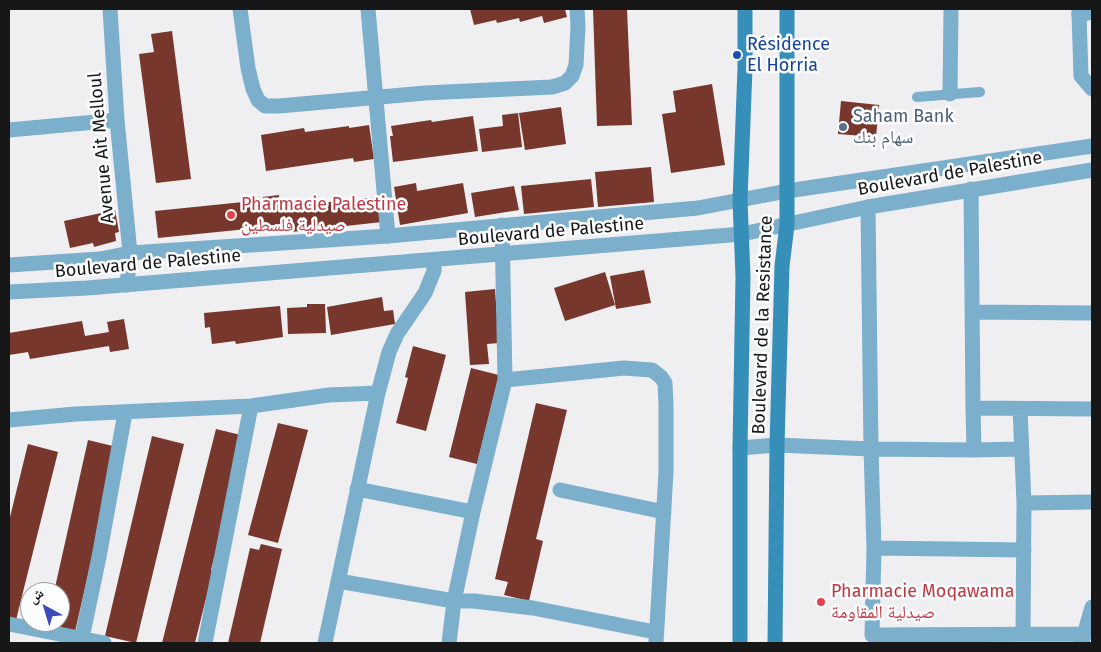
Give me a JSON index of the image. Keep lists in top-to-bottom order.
{
  "streets": {
    "main road": ["Boulevard de la Resistance"],
    "street": ["Avenue Ait Melloul", "Boulevard de Palestine"]
  },
  "crossings": [
    ["Avenue Ait Melloul", "Boulevard de Palestine"],
    ["Boulevard de Palestine", "Boulevard de la Resistance"]
  ],
  "places": [
    "Résidence El Horria",
    "Saham Bank سهام بنك",
    "Pharmacie Palestine صيدلية فلسطين",
    "Pharmacie Moqawama صيدلية المقاومة"
  ],
  "north": "top left"
}
